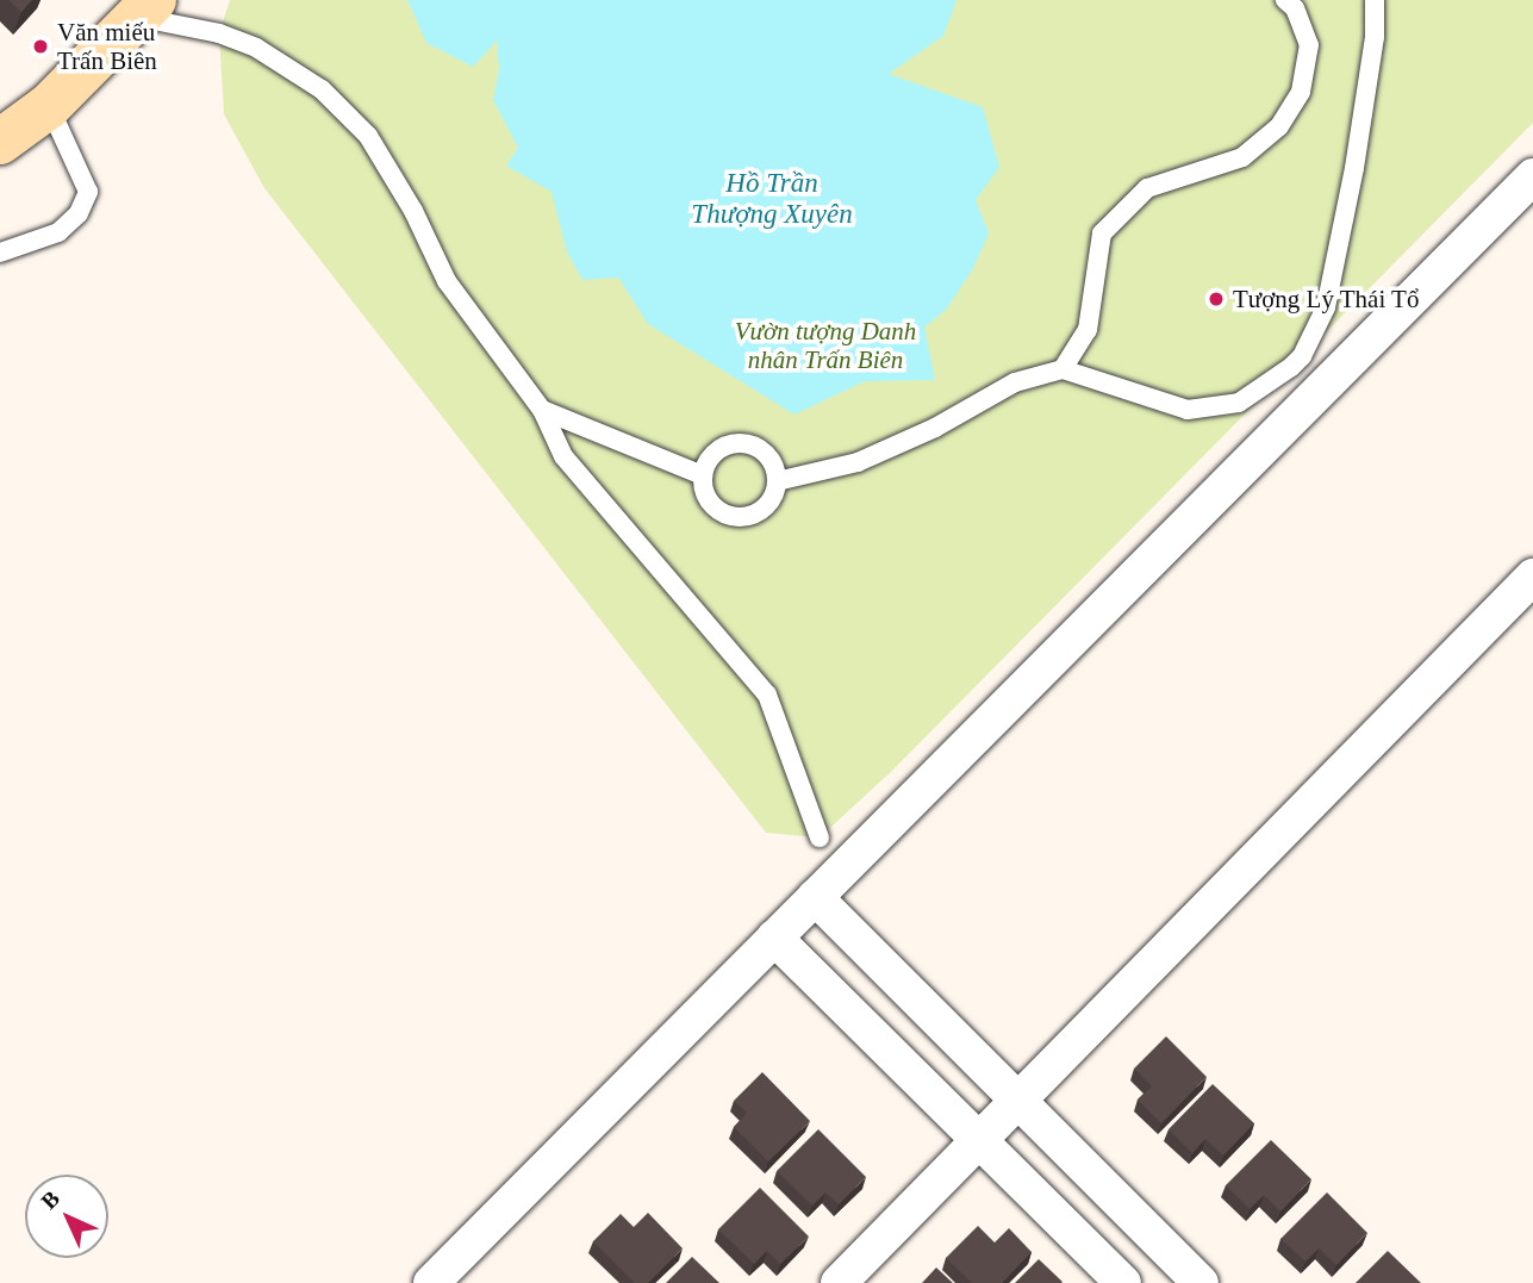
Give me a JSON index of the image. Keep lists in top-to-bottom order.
{
  "water": ["Hồ Trần Thượng Xuyên"],
  "parks": ["Vườn tượng Danh nhân Trấn Biên"],
  "places": ["Văn miếu Trấn Biên", "Tượng Lý Thái Tổ"],
  "north": "top left"
}
